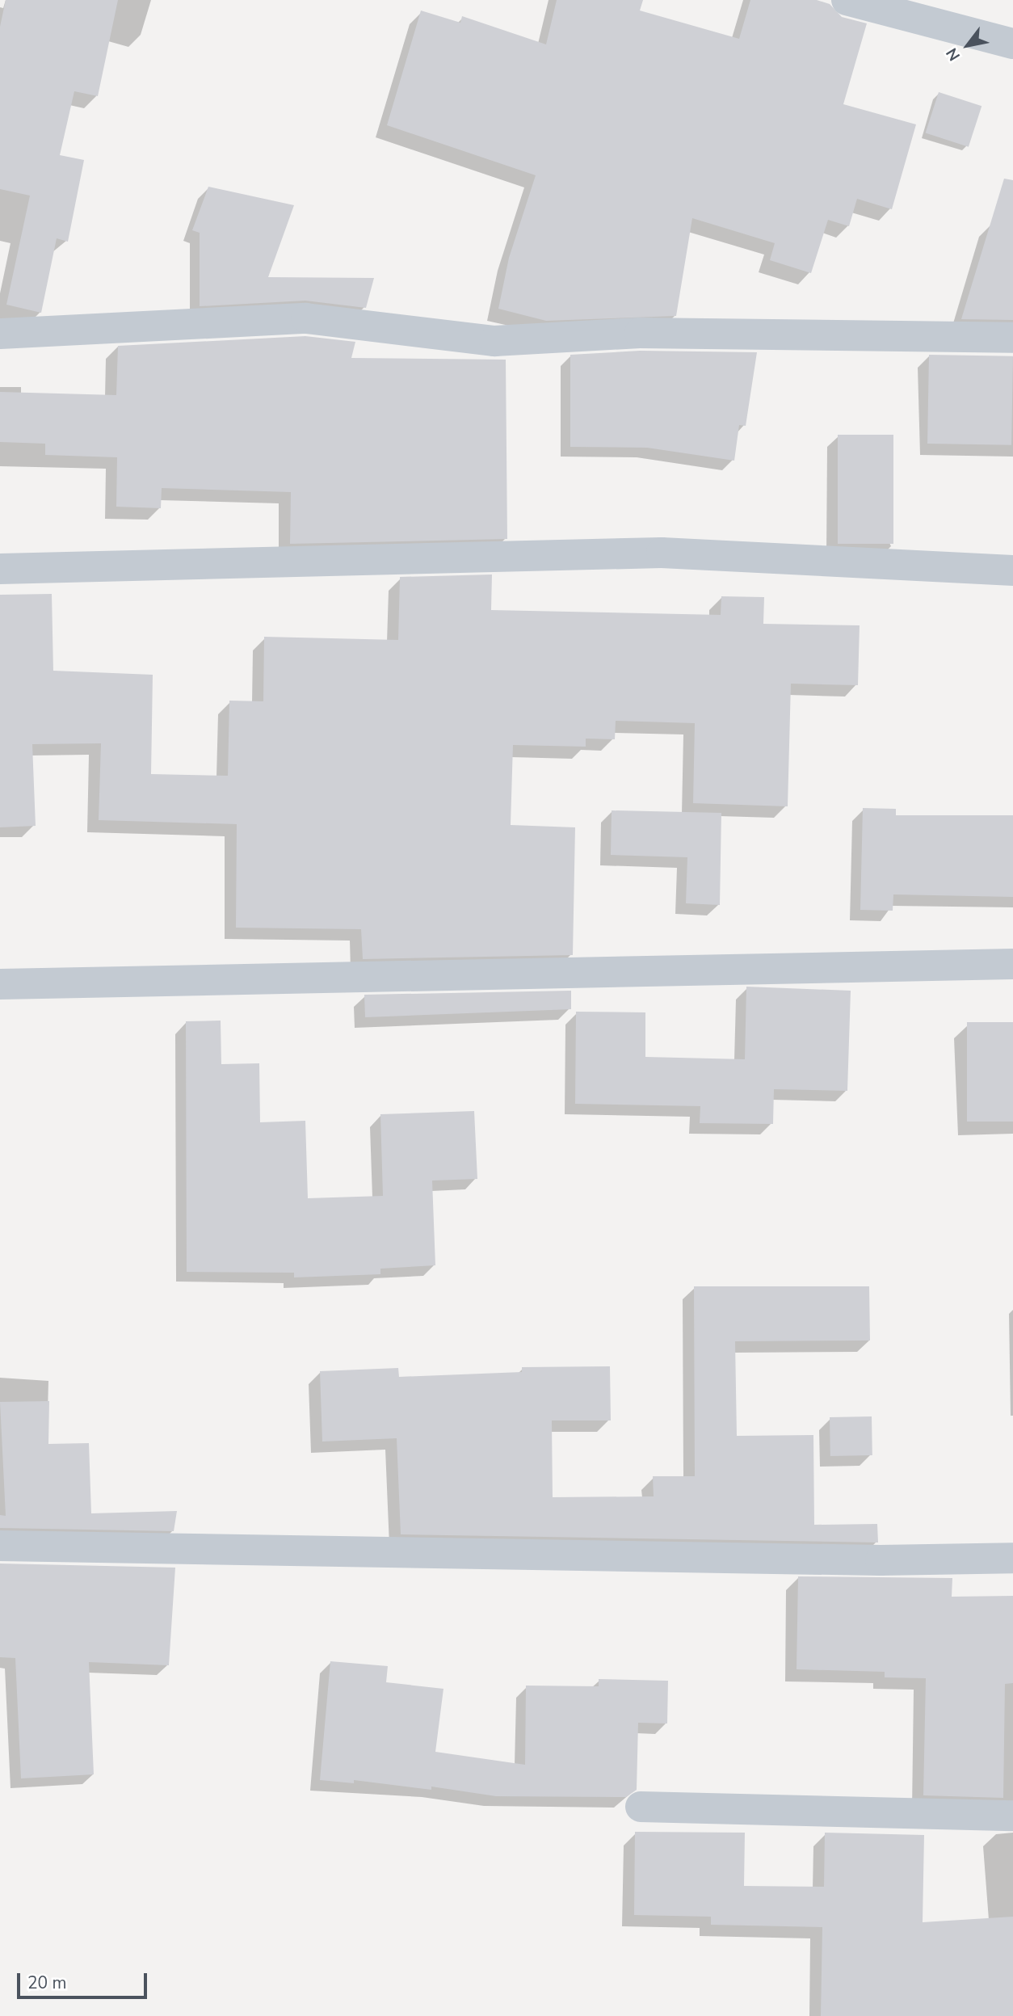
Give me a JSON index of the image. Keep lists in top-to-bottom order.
{
  "scale_bar": "20 m",
  "north": "bottom left"
}
